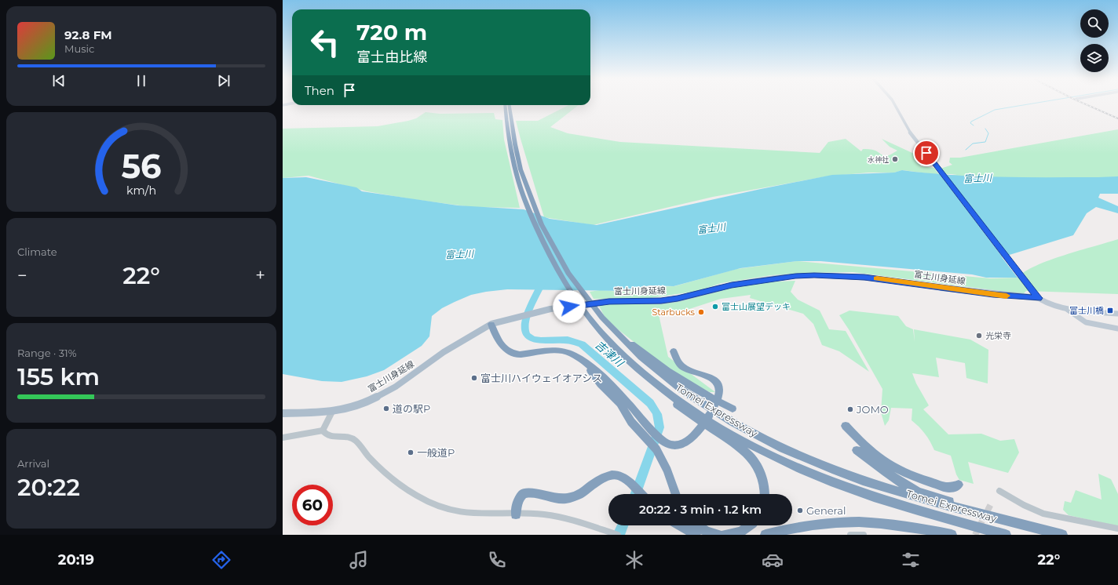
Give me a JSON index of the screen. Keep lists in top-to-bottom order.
{
  "streets": {
    "highway": ["Tomei Expressway"],
    "main road": ["富士川身延線"]
  },
  "water": ["富士川", "吉津川"],
  "places": {
    "other": [
      "水神社",
      "富士山展望デッキ",
      "Starbucks",
      "光栄寺",
      "富士川ハイウェイオアシス",
      "道の駅P",
      "JOMO",
      "一般道P",
      "General"
    ],
    "transit": ["富士川橋"]
  },
  "page": {
    "turn": ["720 m", "富士由比線"],
    "song": ["92.8 FM", "Music"],
    "then": "Then",
    "tile": [
      "Climate",
      ["Range · 31%", "155 km"],
      ["Arrival", "20:22"]
    ],
    "heat": ["−", "22°", "+"],
    "limit": "60",
    "trip": "20:22 · 3 min · 1.2 km",
    "tabs": ["20:19", "22°"],
    "gauge": ["56", "km/h"]
  }
}
